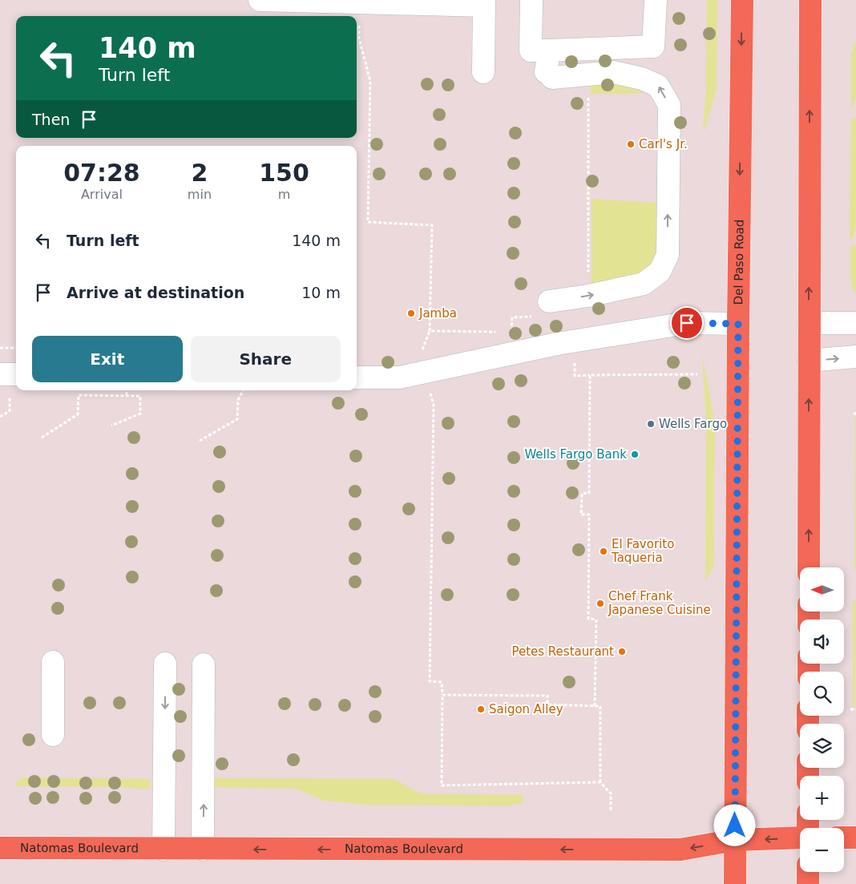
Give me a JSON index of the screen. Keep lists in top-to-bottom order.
{
  "streets": {
    "main road": ["Del Paso Road", "Natomas Boulevard"]
  },
  "crossings": [
    ["Del Paso Road", "Natomas Boulevard"]
  ],
  "one_way": ["Natomas Boulevard"],
  "places": [
    "Carl's Jr.",
    "Jamba",
    "Wells Fargo",
    "Wells Fargo Bank",
    "El Favorito Taqueria",
    "Chef Frank Japanese Cuisine",
    "Petes Restaurant",
    "Saigon Alley"
  ],
  "north": "left",
  "page": {
    "turn": ["140 m", "Turn left"],
    "then": "Then",
    "eta": [
      "07:28",
      "Arrival",
      "2",
      "min",
      "150",
      "m"
    ],
    "list": [
      {
        "name": "Turn left",
        "value": "140 m"
      },
      {
        "name": "Arrive at destination",
        "value": "10 m"
      }
    ],
    "buttons": ["Exit", "Share"],
    "map_buttons": ["+", "−"]
  }
}
